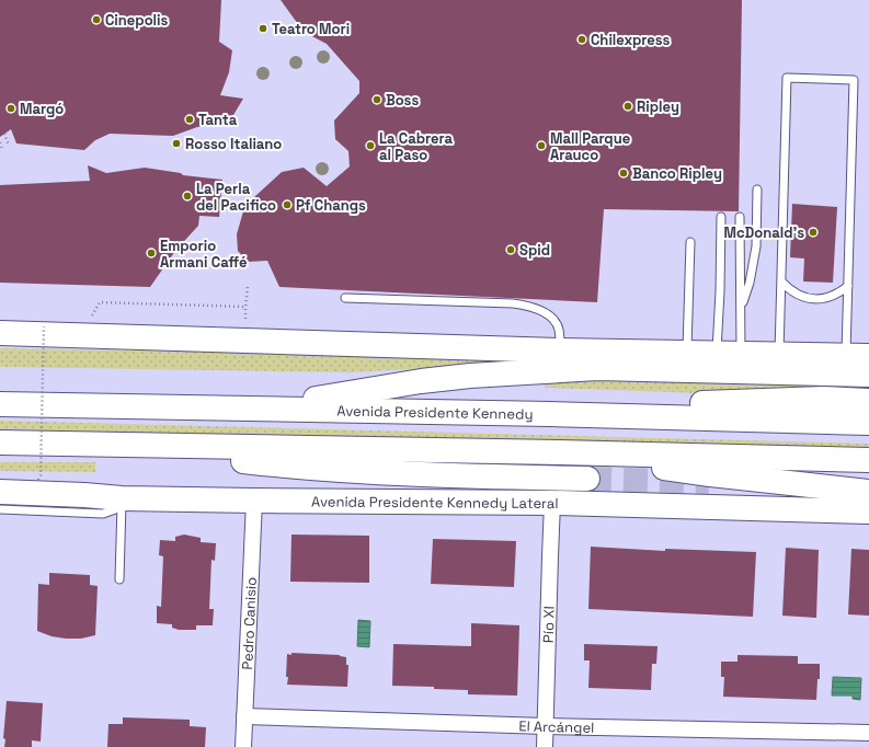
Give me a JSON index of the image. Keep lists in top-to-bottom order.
{
  "streets": {
    "main road": ["Avenida Presidente Kennedy", "Avenida Presidente Kennedy Lateral"],
    "street": ["Pedro Canisio", "Pío XI", "El Arcángel"]
  },
  "crossings": [
    ["Avenida Presidente Kennedy Lateral", "Pedro Canisio"],
    ["Avenida Presidente Kennedy Lateral", "Pío XI"],
    ["Pedro Canisio", "El Arcángel"],
    ["Pío XI", "El Arcángel"]
  ],
  "places": [
    "Cinepolis",
    "Teatro Mori",
    "Chilexpress",
    "Boss",
    "Ripley",
    "Margó",
    "Tanta",
    "Rosso Italiano",
    "La Cabrera al Paso",
    "Mall Parque Arauco",
    "Banco Ripley",
    "La Perla del Pacifico",
    "Pf Changs",
    "McDonald's",
    "Spid",
    "Emporio Armani Caffé"
  ]
}
